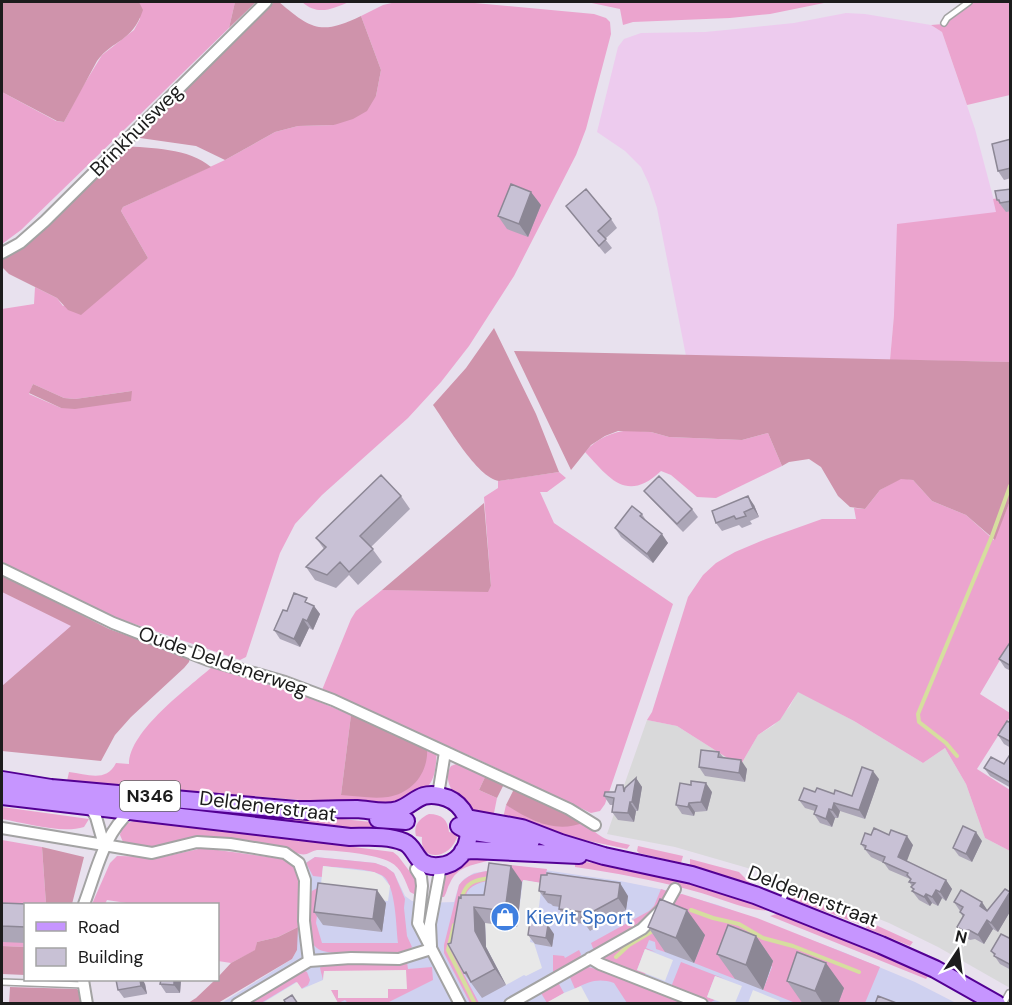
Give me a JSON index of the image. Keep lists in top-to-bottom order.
{
  "streets": {
    "main road": ["N346", "Deldenerstraat"],
    "street": ["Brinkhuisweg", "Oude Deldenerweg"]
  },
  "places": {
    "shop": ["Kievit Sport"]
  },
  "legend": ["Road", "Building"],
  "north": "top"
}
